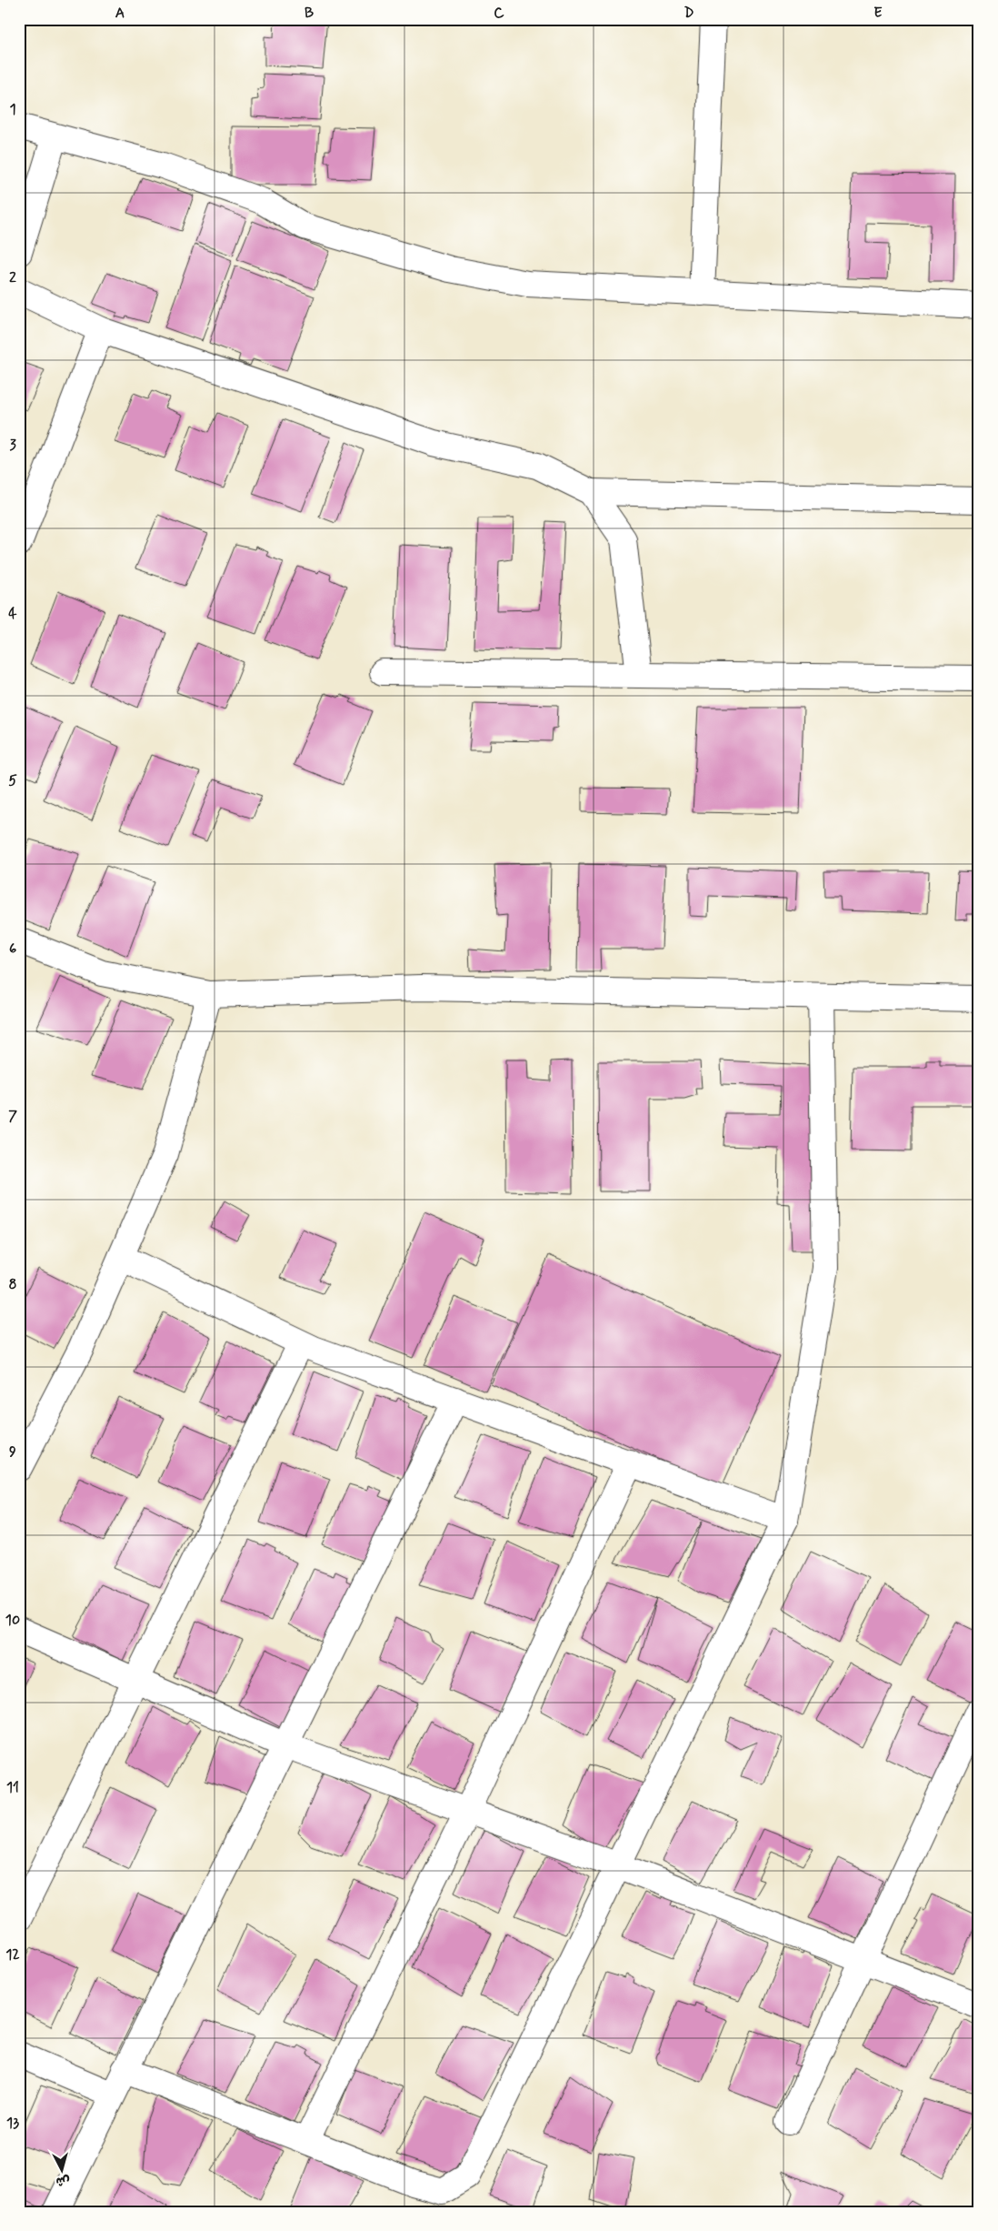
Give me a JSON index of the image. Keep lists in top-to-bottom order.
{
  "north": "bottom",
  "grid": {
    "columns": [
      "A",
      "B",
      "C",
      "D",
      "E"
    ],
    "rows": [
      "1",
      "2",
      "3",
      "4",
      "5",
      "6",
      "7",
      "8",
      "9",
      "10",
      "11",
      "12",
      "13"
    ]
  }
}
